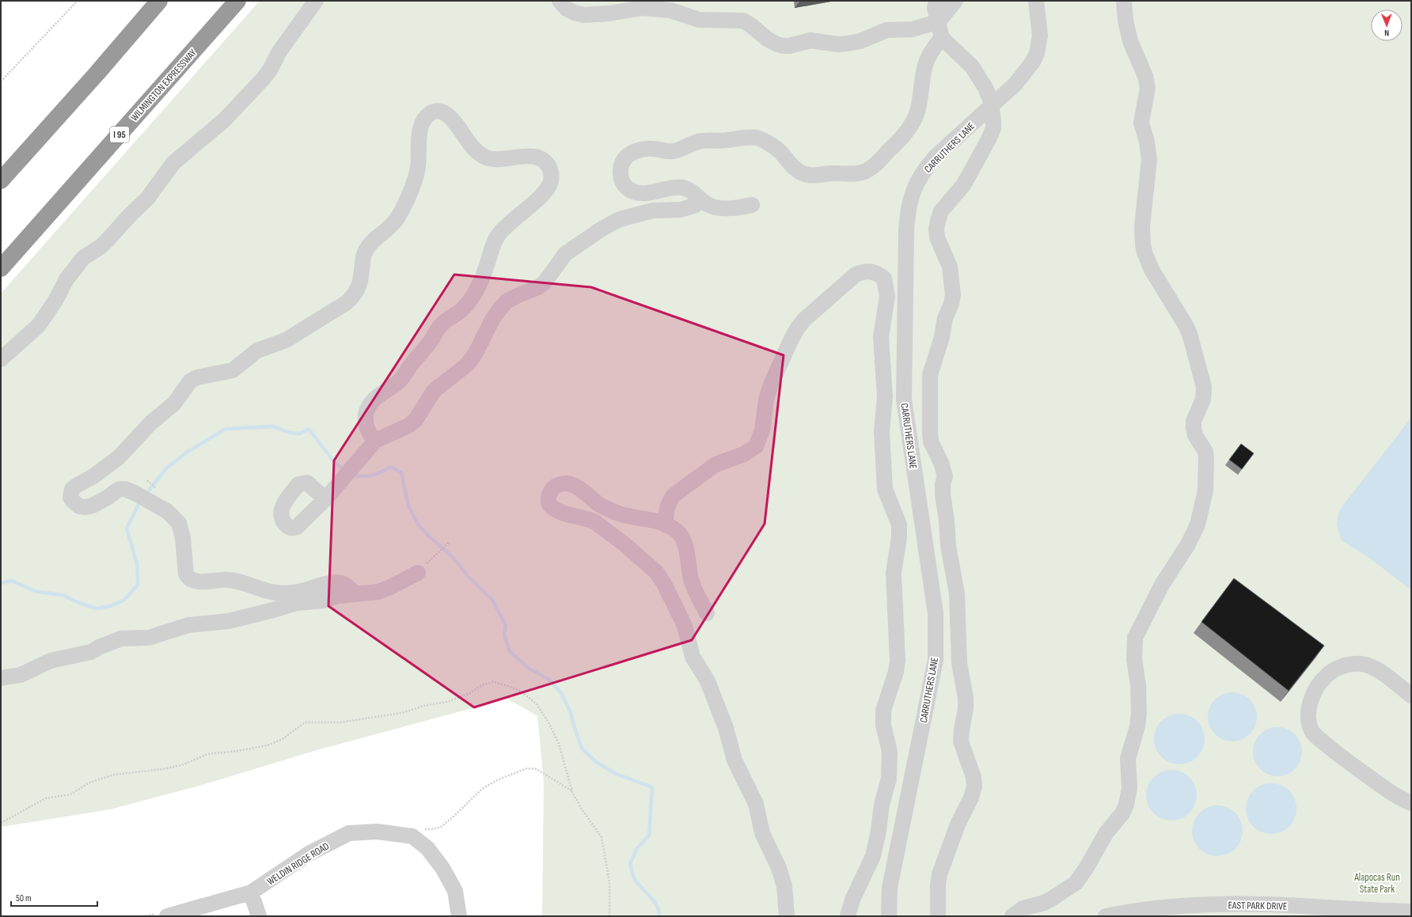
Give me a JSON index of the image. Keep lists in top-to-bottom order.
{
  "streets": {
    "highway": ["WILMINGTON EXPRESSWAY", "I 95"],
    "street": ["CARRUTHERS LANE", "WELDIN RIDGE ROAD", "EAST PARK DRIVE"]
  },
  "parks": ["Alapocas Run State Park"],
  "scale_bar": "50 m",
  "north": "bottom"
}
